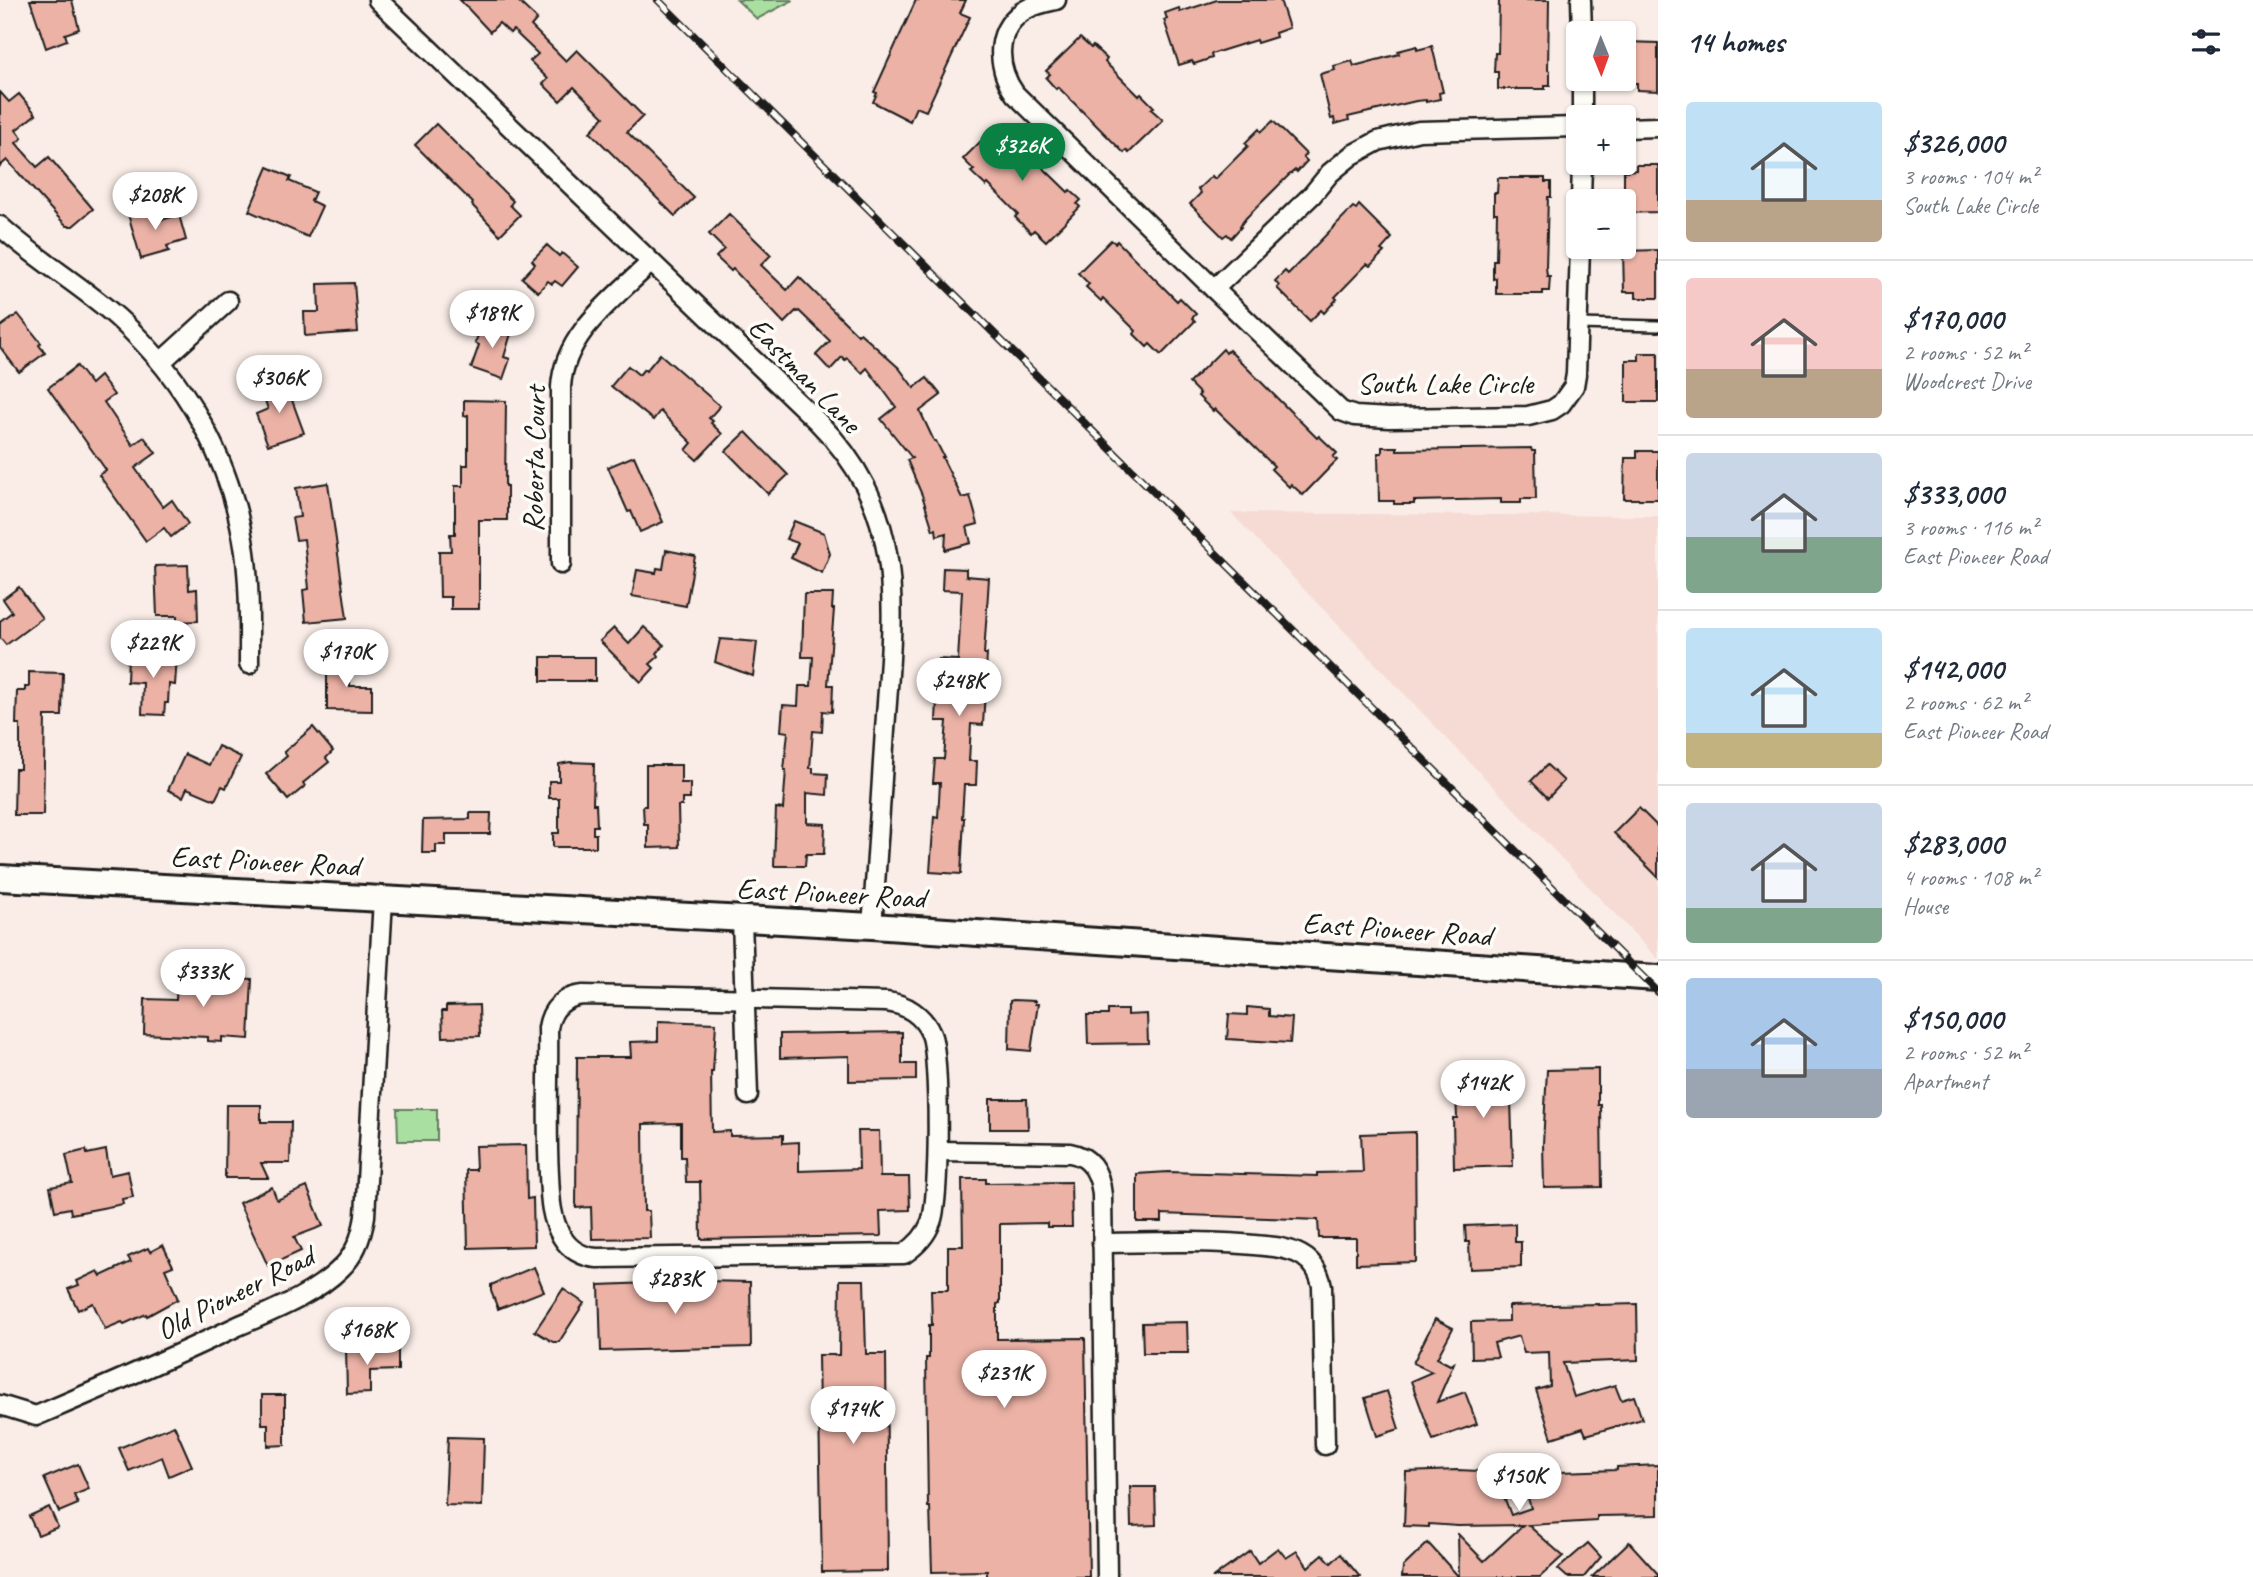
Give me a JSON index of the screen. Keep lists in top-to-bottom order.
{
  "streets": {
    "main road": ["East Pioneer Road"],
    "street": [
      "Eastman Lane",
      "South Lake Circle",
      "Roberta Court",
      "Old Pioneer Road"
    ]
  },
  "crossings": [
    ["Eastman Lane", "Roberta Court"],
    ["Eastman Lane", "East Pioneer Road"],
    ["East Pioneer Road", "Old Pioneer Road"]
  ],
  "north": "bottom",
  "page": {
    "heading": "14 homes",
    "map_buttons": ["+", "−"],
    "list": [
      {
        "name": "$326,000",
        "note": "3 rooms · 104 m² · South Lake Circle"
      },
      {
        "name": "$170,000",
        "note": "2 rooms · 52 m² · Woodcrest Drive"
      },
      {
        "name": "$333,000",
        "note": "3 rooms · 116 m² · East Pioneer Road"
      },
      {
        "name": "$142,000",
        "note": "2 rooms · 62 m² · East Pioneer Road"
      },
      {
        "name": "$283,000",
        "note": "4 rooms · 108 m² · House"
      },
      {
        "name": "$150,000",
        "note": "2 rooms · 52 m² · Apartment"
      }
    ],
    "price": [
      "$326K",
      "$208K",
      "$189K",
      "$306K",
      "$229K",
      "$170K",
      "$248K",
      "$333K",
      "$142K",
      "$283K",
      "$168K",
      "$231K",
      "$174K",
      "$150K"
    ]
  }
}
